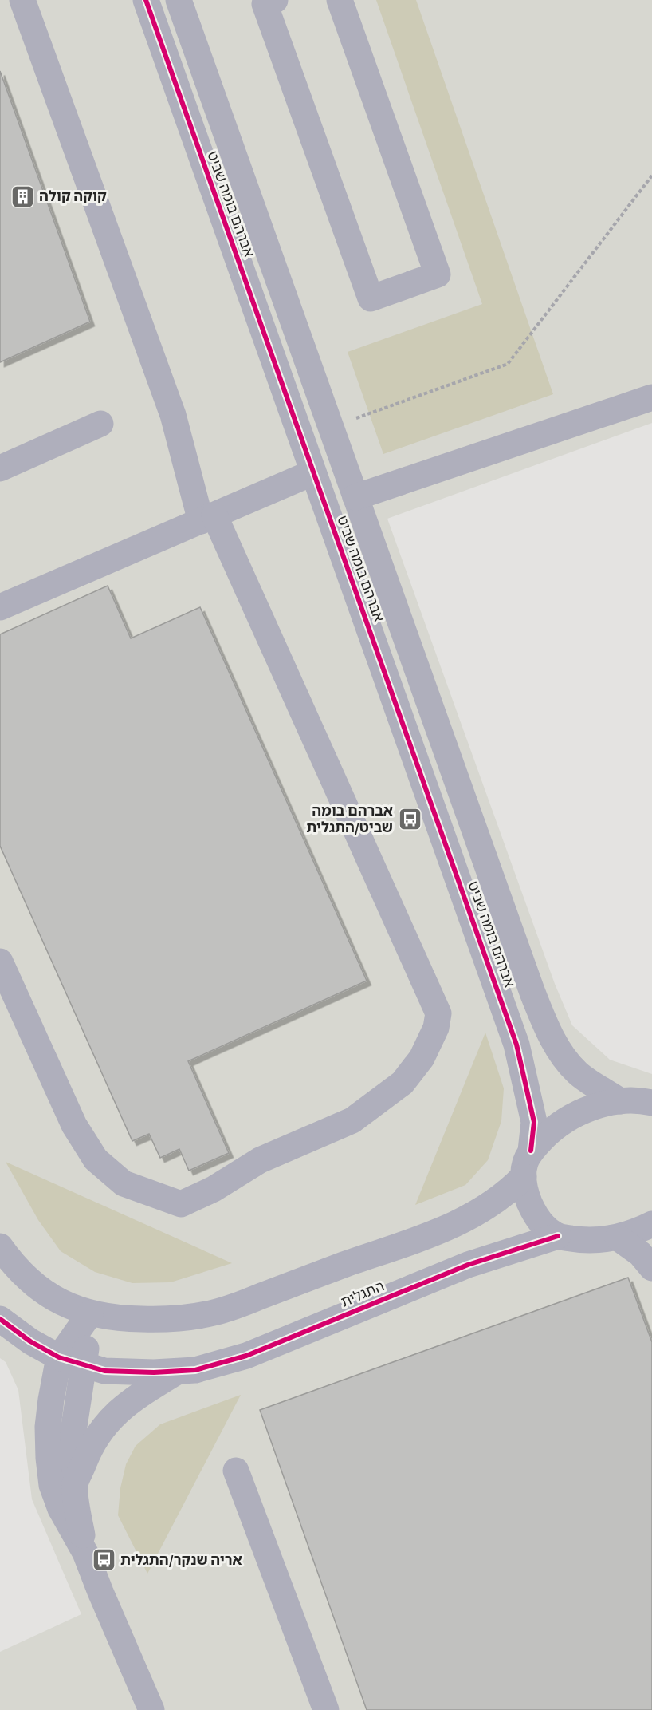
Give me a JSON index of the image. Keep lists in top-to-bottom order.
{
  "streets": {
    "street": ["אברהם בומה שביט", "התגלית"]
  },
  "places": {
    "building": ["קוקה קולה"],
    "bus stop": ["אברהם בומה שביט/התגלית", "אריה שנקר/התגלית"]
  }
}
